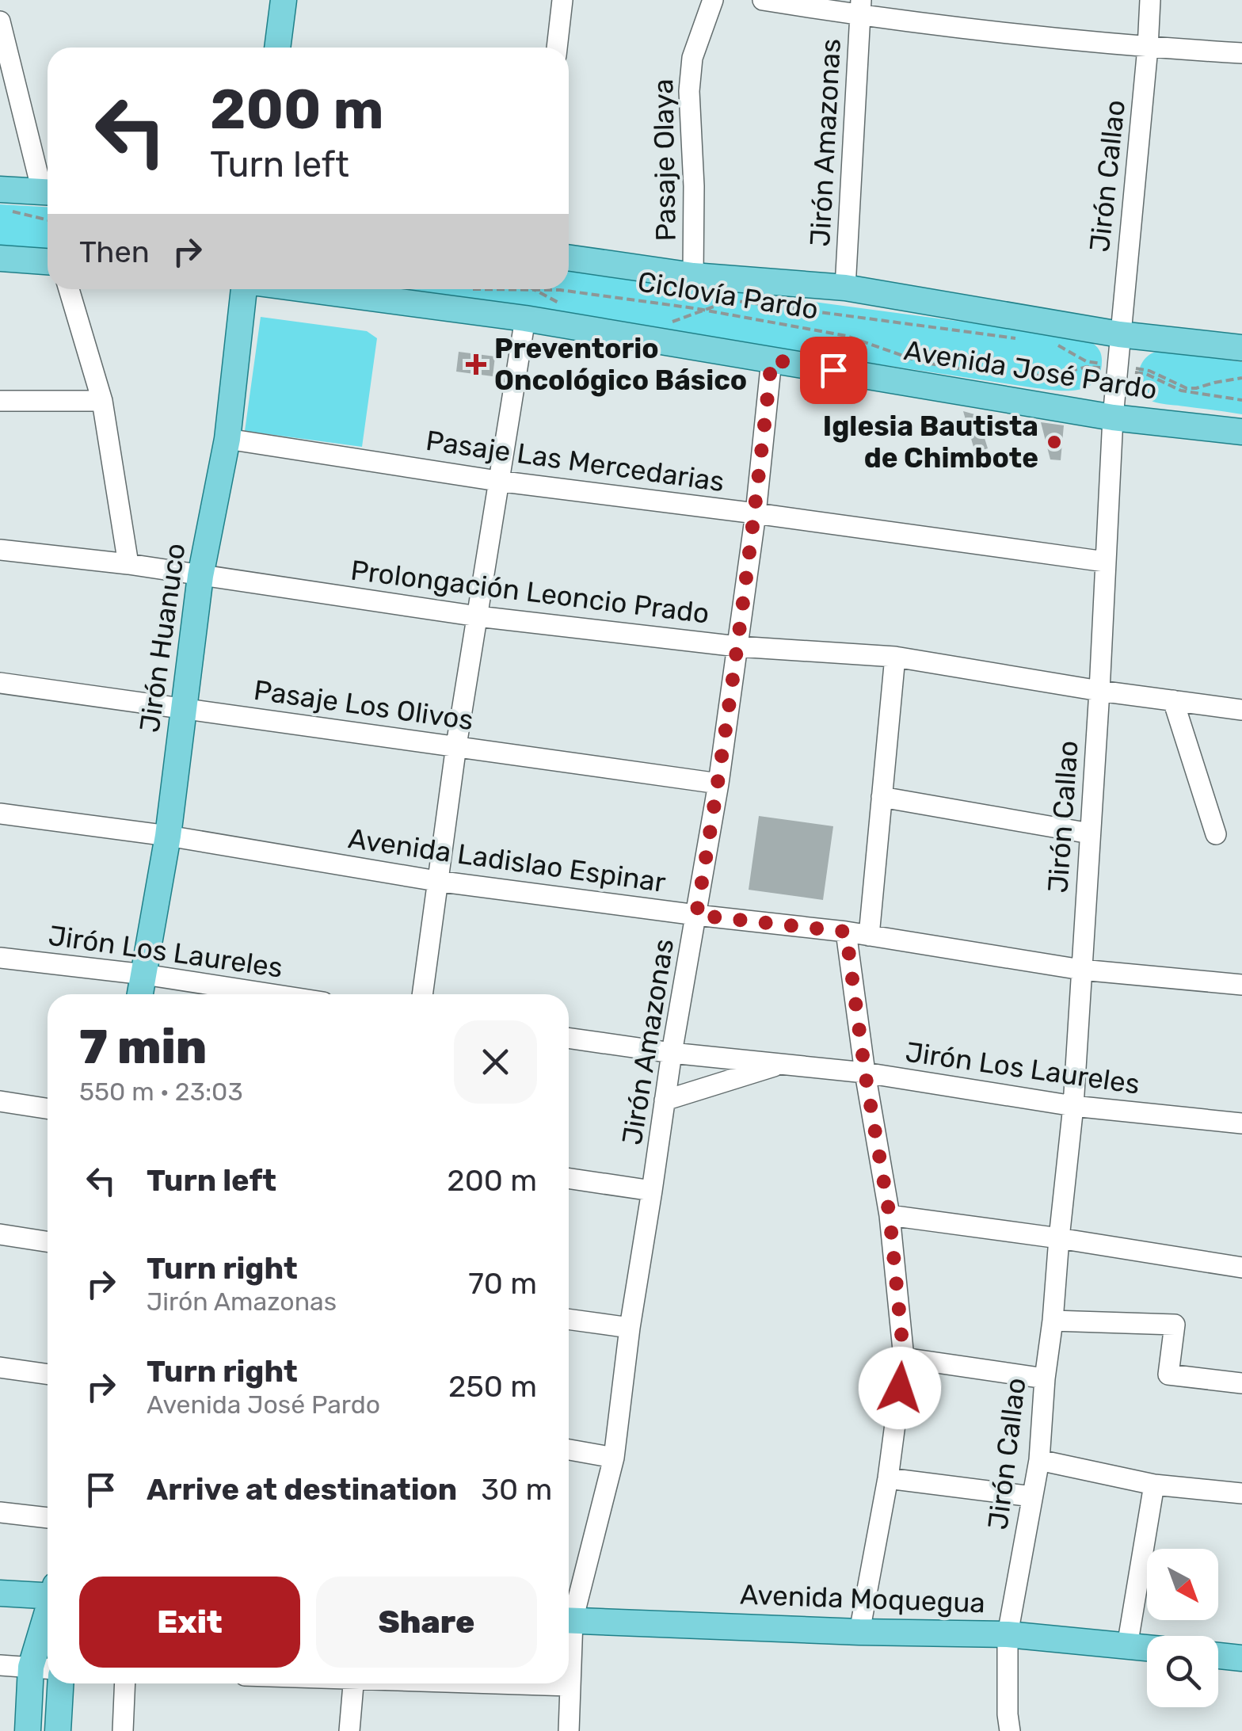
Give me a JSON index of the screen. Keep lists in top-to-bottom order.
{
  "streets": {
    "main road": ["Avenida José Pardo", "Jirón Huanuco", "Avenida Moquegua"],
    "street": [
      "Jirón Amazonas",
      "Pasaje Olaya",
      "Jirón Callao",
      "Pasaje Las Mercedarias",
      "Prolongación Leoncio Prado",
      "Pasaje Los Olivos",
      "Avenida Ladislao Espinar",
      "Jirón Los Laureles"
    ],
    "path": ["Ciclovía Pardo"]
  },
  "crossings": [
    ["Jirón Amazonas", "Avenida José Pardo"],
    ["Jirón Amazonas", "Pasaje Las Mercedarias"],
    ["Jirón Amazonas", "Prolongación Leoncio Prado"],
    ["Jirón Amazonas", "Pasaje Los Olivos"],
    ["Jirón Amazonas", "Avenida Ladislao Espinar"],
    ["Jirón Amazonas", "Jirón Los Laureles"],
    ["Pasaje Olaya", "Avenida José Pardo"],
    ["Jirón Callao", "Ciclovía Pardo"],
    ["Jirón Callao", "Avenida José Pardo"],
    ["Jirón Callao", "Pasaje Las Mercedarias"],
    ["Jirón Callao", "Prolongación Leoncio Prado"],
    ["Jirón Callao", "Avenida Ladislao Espinar"],
    ["Jirón Callao", "Jirón Los Laureles"],
    ["Jirón Callao", "Avenida Moquegua"],
    ["Pasaje Las Mercedarias", "Jirón Huanuco"],
    ["Prolongación Leoncio Prado", "Jirón Huanuco"],
    ["Jirón Huanuco", "Pasaje Los Olivos"],
    ["Jirón Huanuco", "Avenida Ladislao Espinar"],
    ["Jirón Huanuco", "Jirón Los Laureles"]
  ],
  "places": {
    "health": ["Preventorio Oncológico Básico"],
    "other": ["Iglesia Bautista de Chimbote"]
  },
  "north": "bottom right",
  "page": {
    "turn": ["200 m", "Turn left"],
    "then": "Then",
    "heading": ["7 min", "550 m · 23:03"],
    "list": [
      {
        "name": "Turn left",
        "value": "200 m"
      },
      {
        "name": "Turn right",
        "note": "Jirón Amazonas",
        "value": "70 m"
      },
      {
        "name": "Turn right",
        "note": "Avenida José Pardo",
        "value": "250 m"
      },
      {
        "name": "Arrive at destination",
        "value": "30 m"
      }
    ],
    "buttons": ["Exit", "Share"]
  }
}
